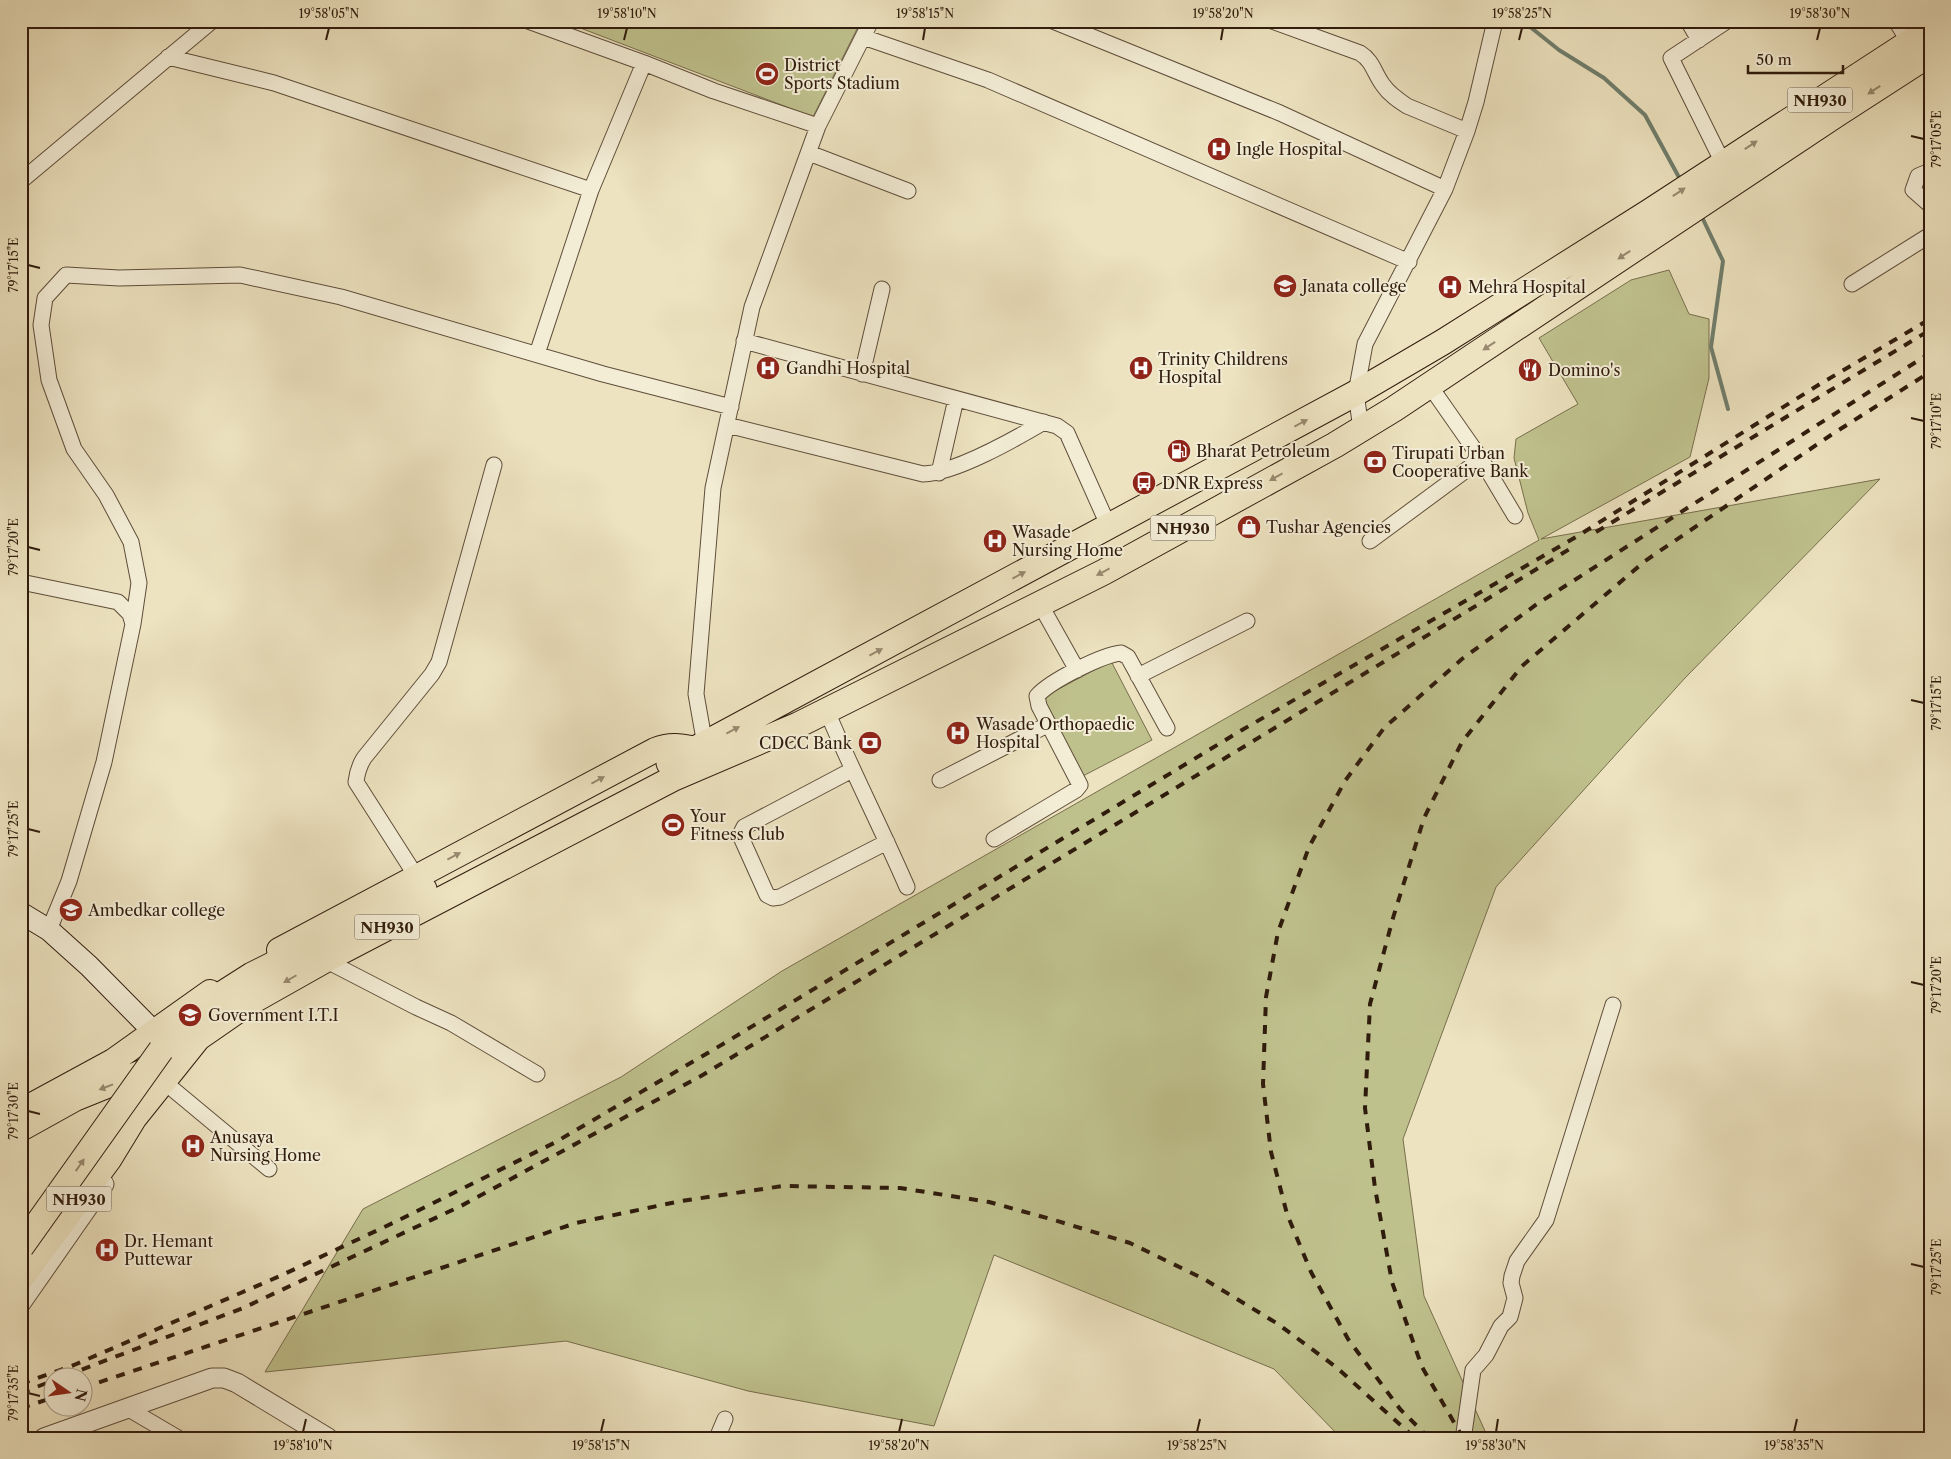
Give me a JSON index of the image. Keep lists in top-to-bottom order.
{
  "streets": {
    "highway": ["NH930"]
  },
  "places": {
    "sports": ["District Sports Stadium", "Your Fitness Club"],
    "hospital": [
      "Ingle Hospital",
      "Mehra Hospital",
      "Gandhi Hospital",
      "Trinity Childrens Hospital",
      "Wasade Nursing Home",
      "Wasade Orthopaedic Hospital",
      "Anusaya Nursing Home",
      "Dr. Hemant Puttewar"
    ],
    "school or university": ["Janata college", "Ambedkar college", "Government I.T.I"],
    "restaurant": ["Domino's"],
    "fuel station": ["Bharat Petroleum"],
    "bank": ["Tirupati Urban Cooperative Bank", "CDCC Bank"],
    "bus stop": ["DNR Express"],
    "shop": ["Tushar Agencies"]
  },
  "scale_bar": "50 m",
  "north": "right",
  "coordinates": [
    "19°58'05\"N",
    "19°58'10\"N",
    "19°58'15\"N",
    "19°58'20\"N",
    "19°58'25\"N",
    "19°58'30\"N",
    "79°17'05\"E",
    "79°17'15\"E",
    "79°17'10\"E",
    "79°17'20\"E",
    "79°17'25\"E",
    "79°17'30\"E",
    "79°17'35\"E",
    "19°58'35\"N"
  ]
}
